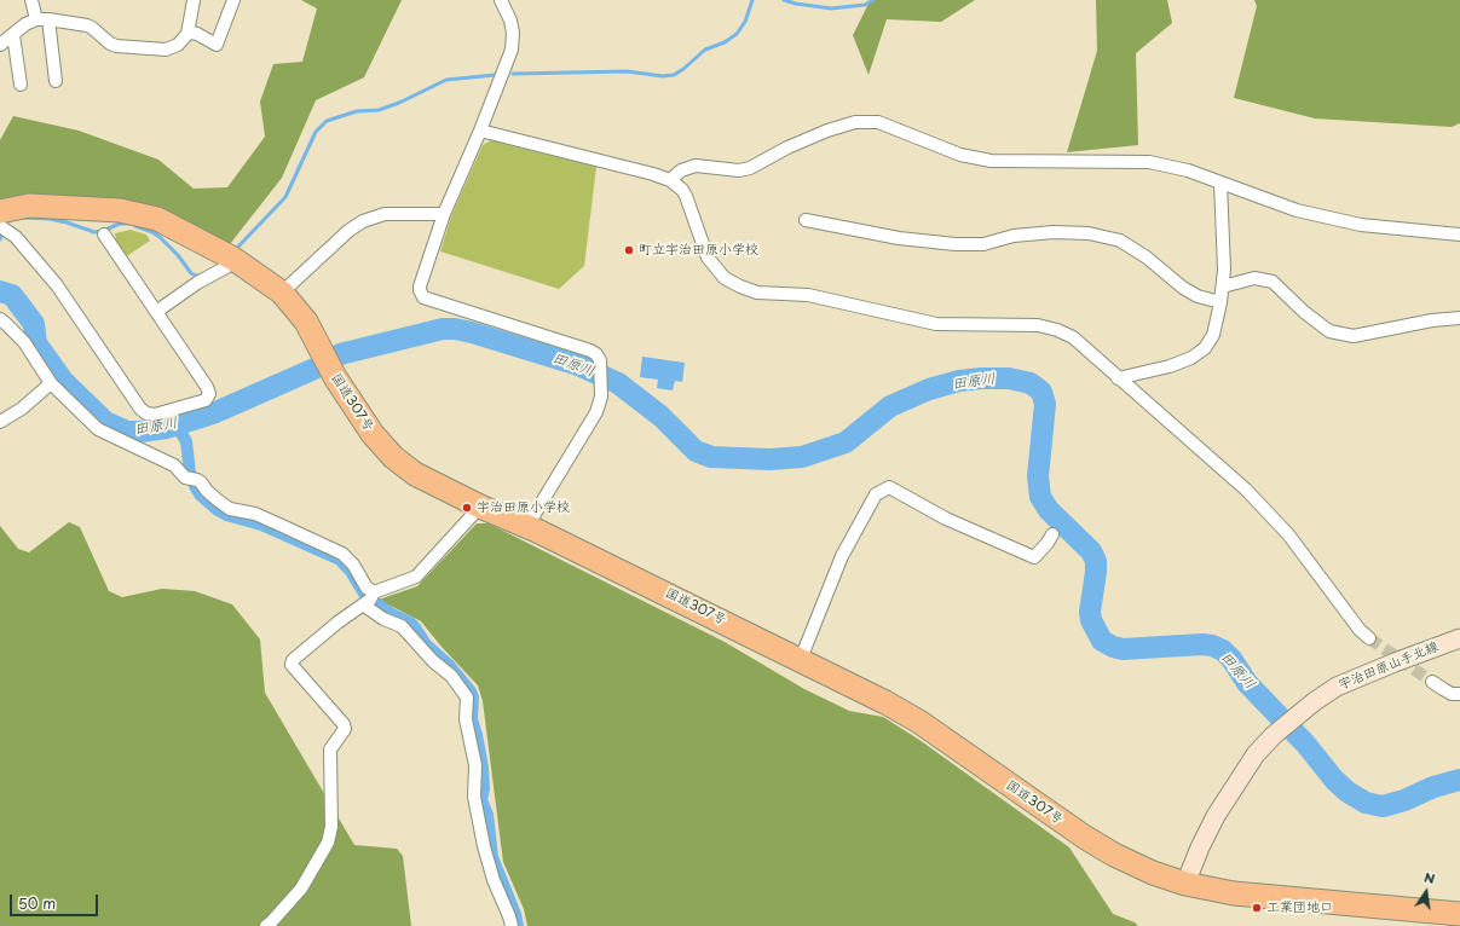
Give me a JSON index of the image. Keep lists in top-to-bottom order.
{
  "streets": {
    "highway": ["国道307号"],
    "street": ["宇治田原山手北線"]
  },
  "crossings": [
    ["国道307号", "宇治田原山手北線"]
  ],
  "water": ["田原川"],
  "places": ["町立宇治田原小学校", "宇治田原小学校", "工業団地口"],
  "scale_bar": "50 m",
  "north": "top"
}
